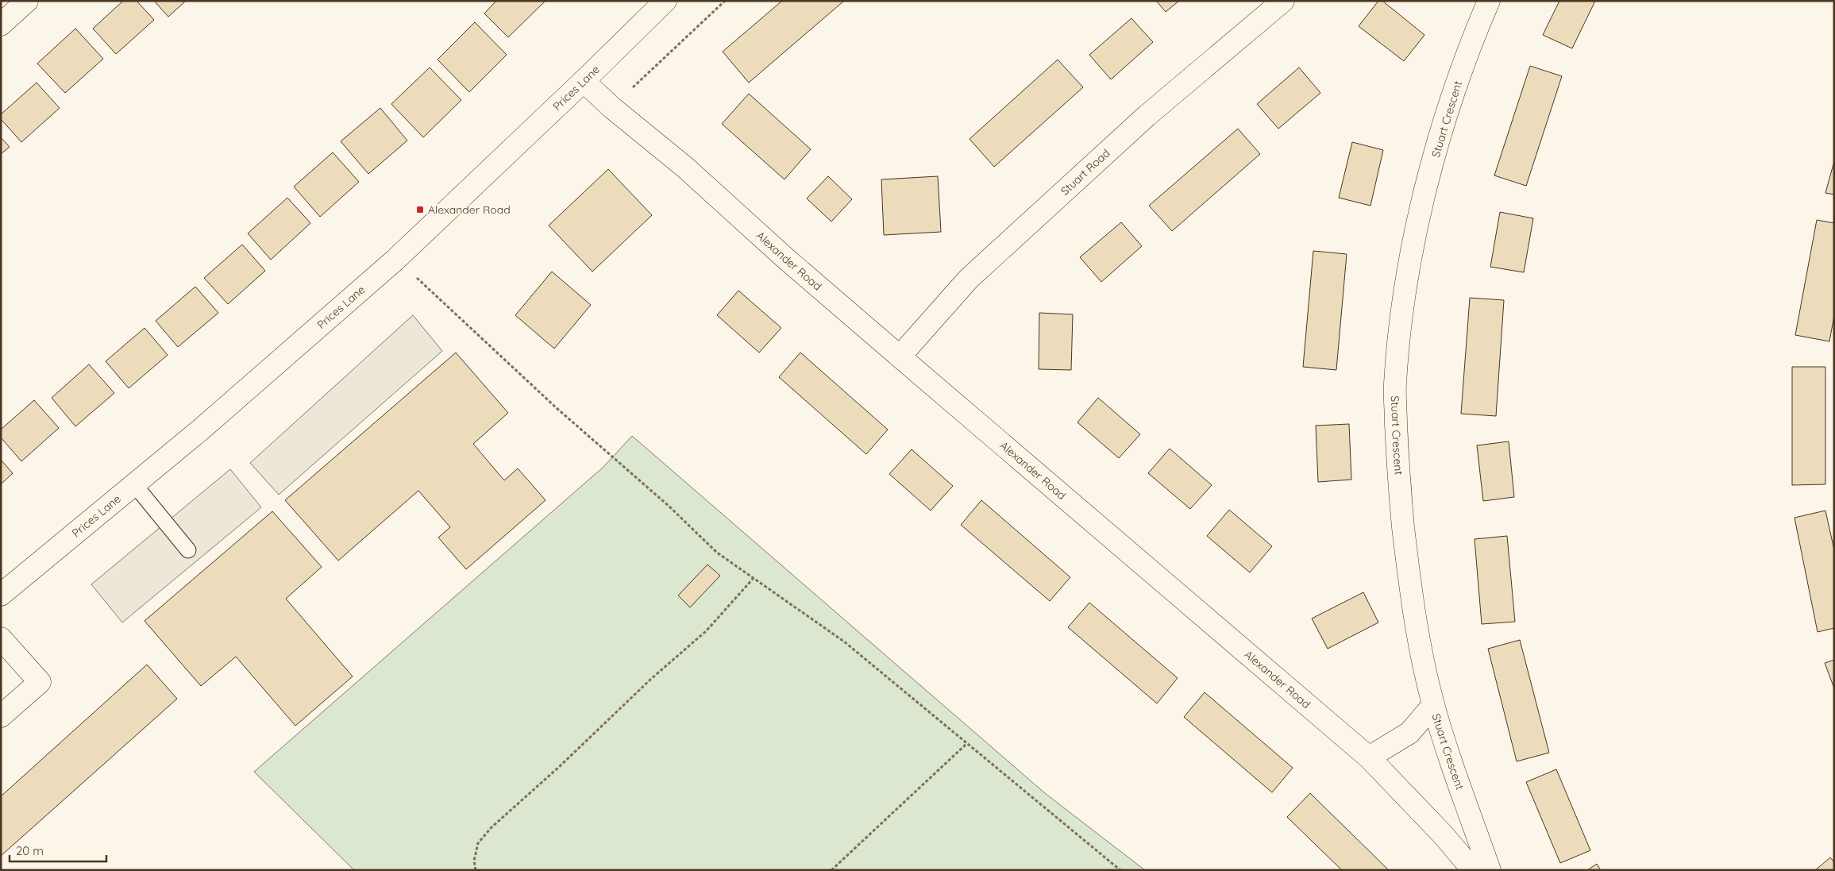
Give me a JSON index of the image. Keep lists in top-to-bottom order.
{
  "streets": {
    "street": [
      "Prices Lane",
      "Stuart Crescent",
      "Stuart Road",
      "Alexander Road"
    ]
  },
  "crossings": [
    ["Prices Lane", "Alexander Road"],
    ["Stuart Road", "Alexander Road"]
  ],
  "places": {
    "transit": ["Alexander Road"]
  },
  "scale_bar": "20 m"
}
